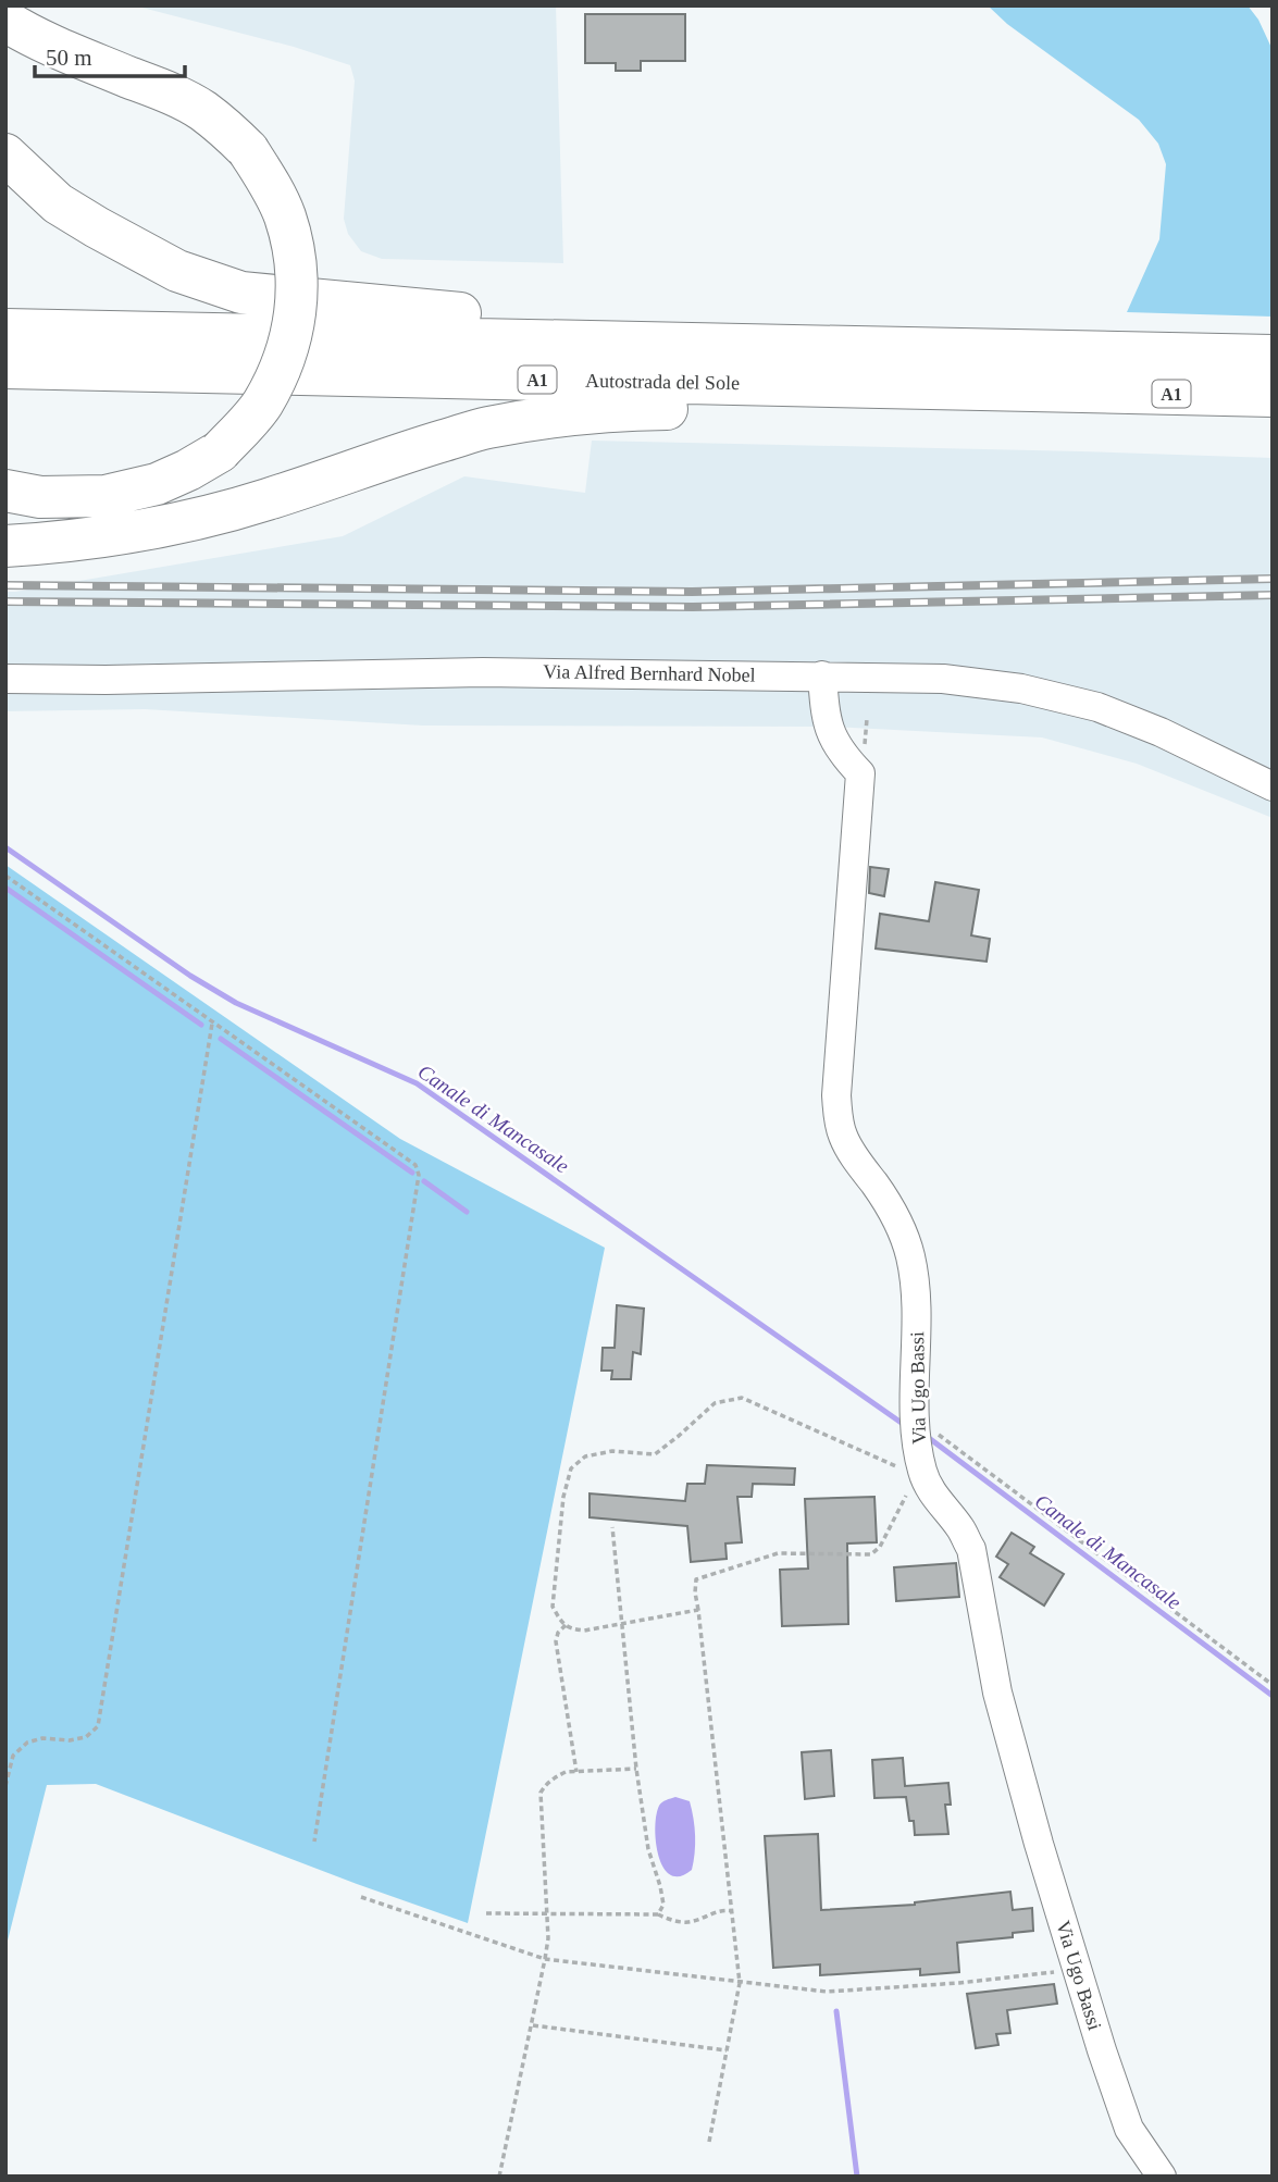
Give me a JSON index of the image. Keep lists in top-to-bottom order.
{
  "streets": {
    "highway": ["A1", "Autostrada del Sole"],
    "street": ["Via Alfred Bernhard Nobel", "Via Ugo Bassi"]
  },
  "crossings": [
    ["Via Alfred Bernhard Nobel", "Via Ugo Bassi"]
  ],
  "water": ["Canale di Mancasale"],
  "scale_bar": "50 m"
}
